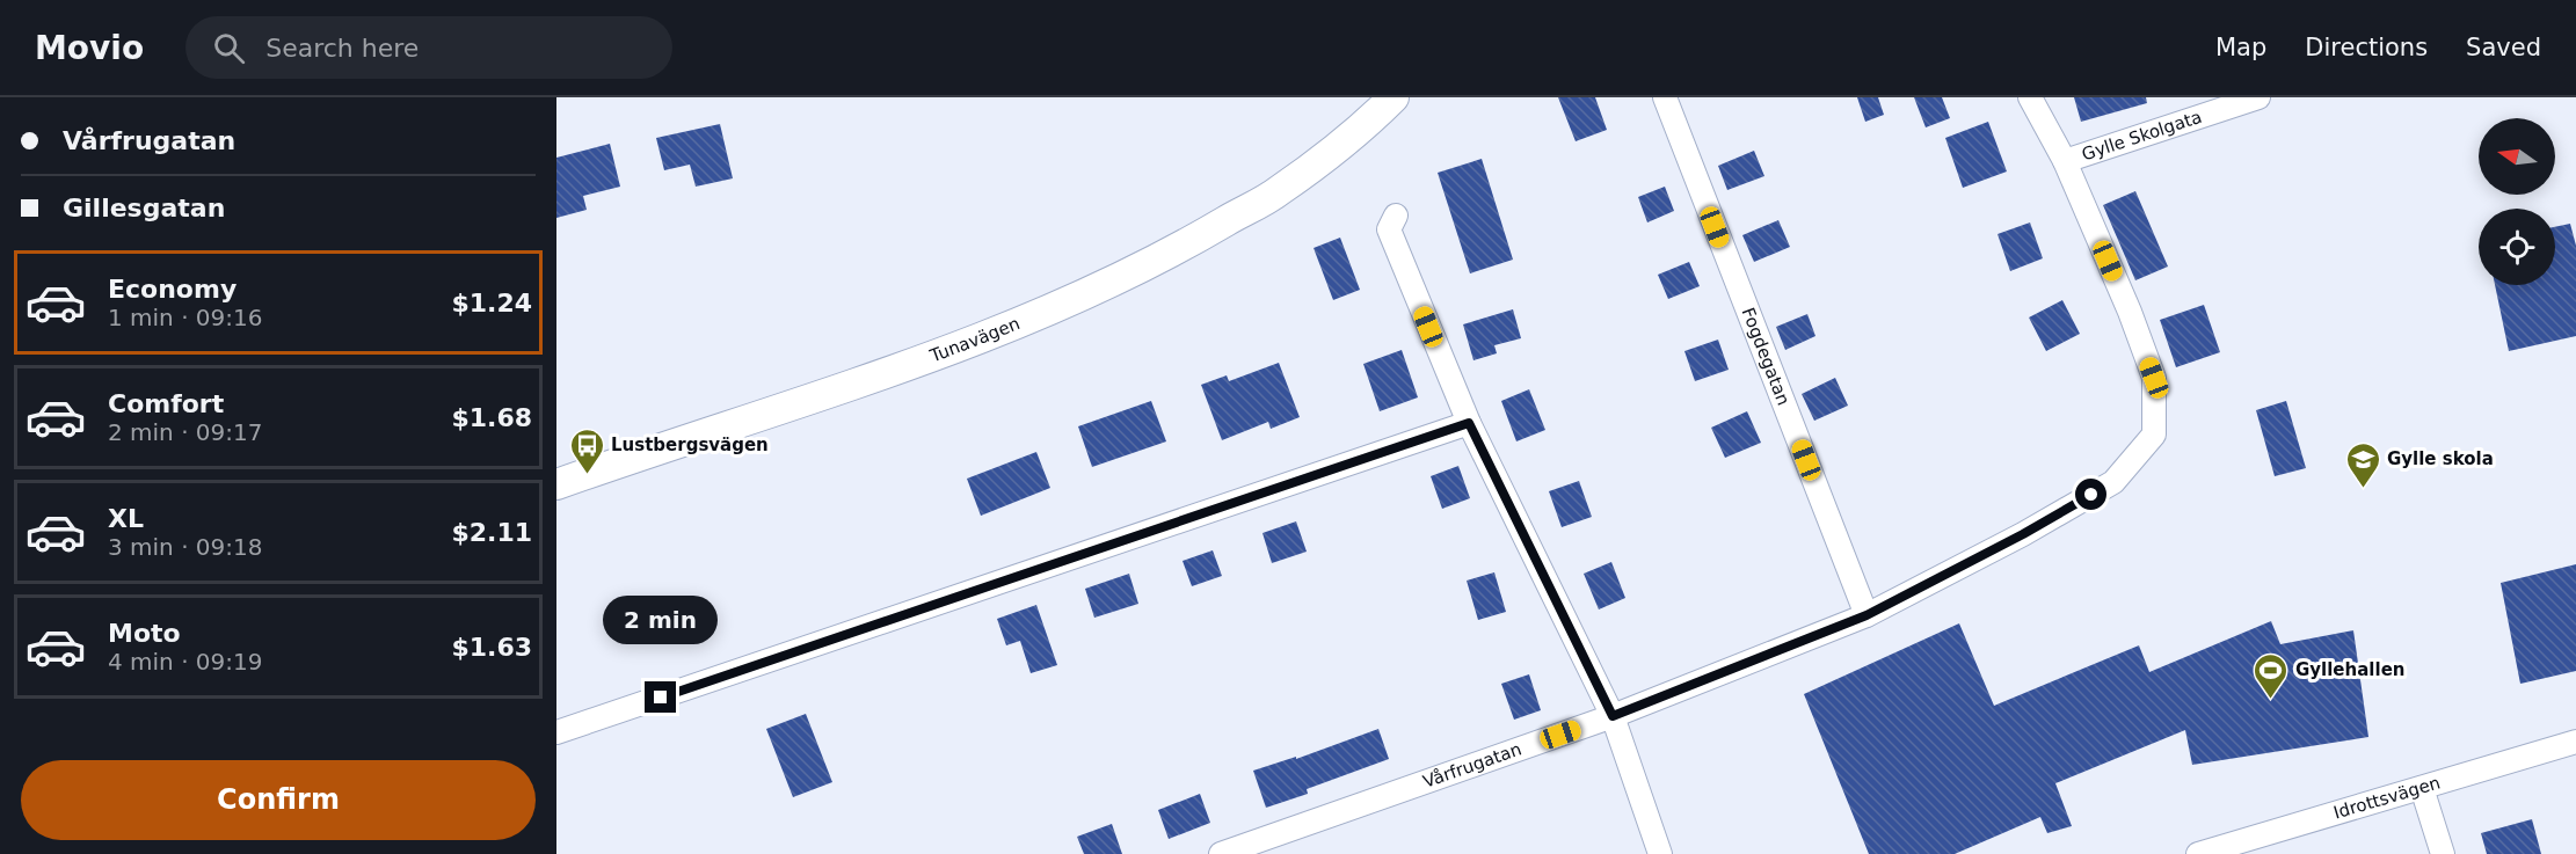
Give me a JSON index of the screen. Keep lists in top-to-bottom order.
{
  "streets": {
    "street": [
      "Gylle Skolgata",
      "Tunavägen",
      "Fogdegatan",
      "Vårfrugatan",
      "Idrottsvägen"
    ]
  },
  "crossings": [
    ["Gylle Skolgata", "Vårfrugatan"],
    ["Fogdegatan", "Vårfrugatan"]
  ],
  "places": {
    "bus stop": ["Lustbergsvägen"],
    "school or university": ["Gylle skola"],
    "sports": ["Gyllehallen"]
  },
  "north": "left",
  "page": {
    "header": "Movio",
    "search": "Search here",
    "nav": ["Map", "Directions", "Saved"],
    "banner": ["Vårfrugatan", "Gillesgatan"],
    "list": [
      {
        "name": "Economy",
        "note": "1 min · 09:16",
        "value": "$1.24"
      },
      {
        "name": "Comfort",
        "note": "2 min · 09:17",
        "value": "$1.68"
      },
      {
        "name": "XL",
        "note": "3 min · 09:18",
        "value": "$2.11"
      },
      {
        "name": "Moto",
        "note": "4 min · 09:19",
        "value": "$1.63"
      }
    ],
    "bubble": "2 min",
    "buttons": "Confirm"
  }
}
